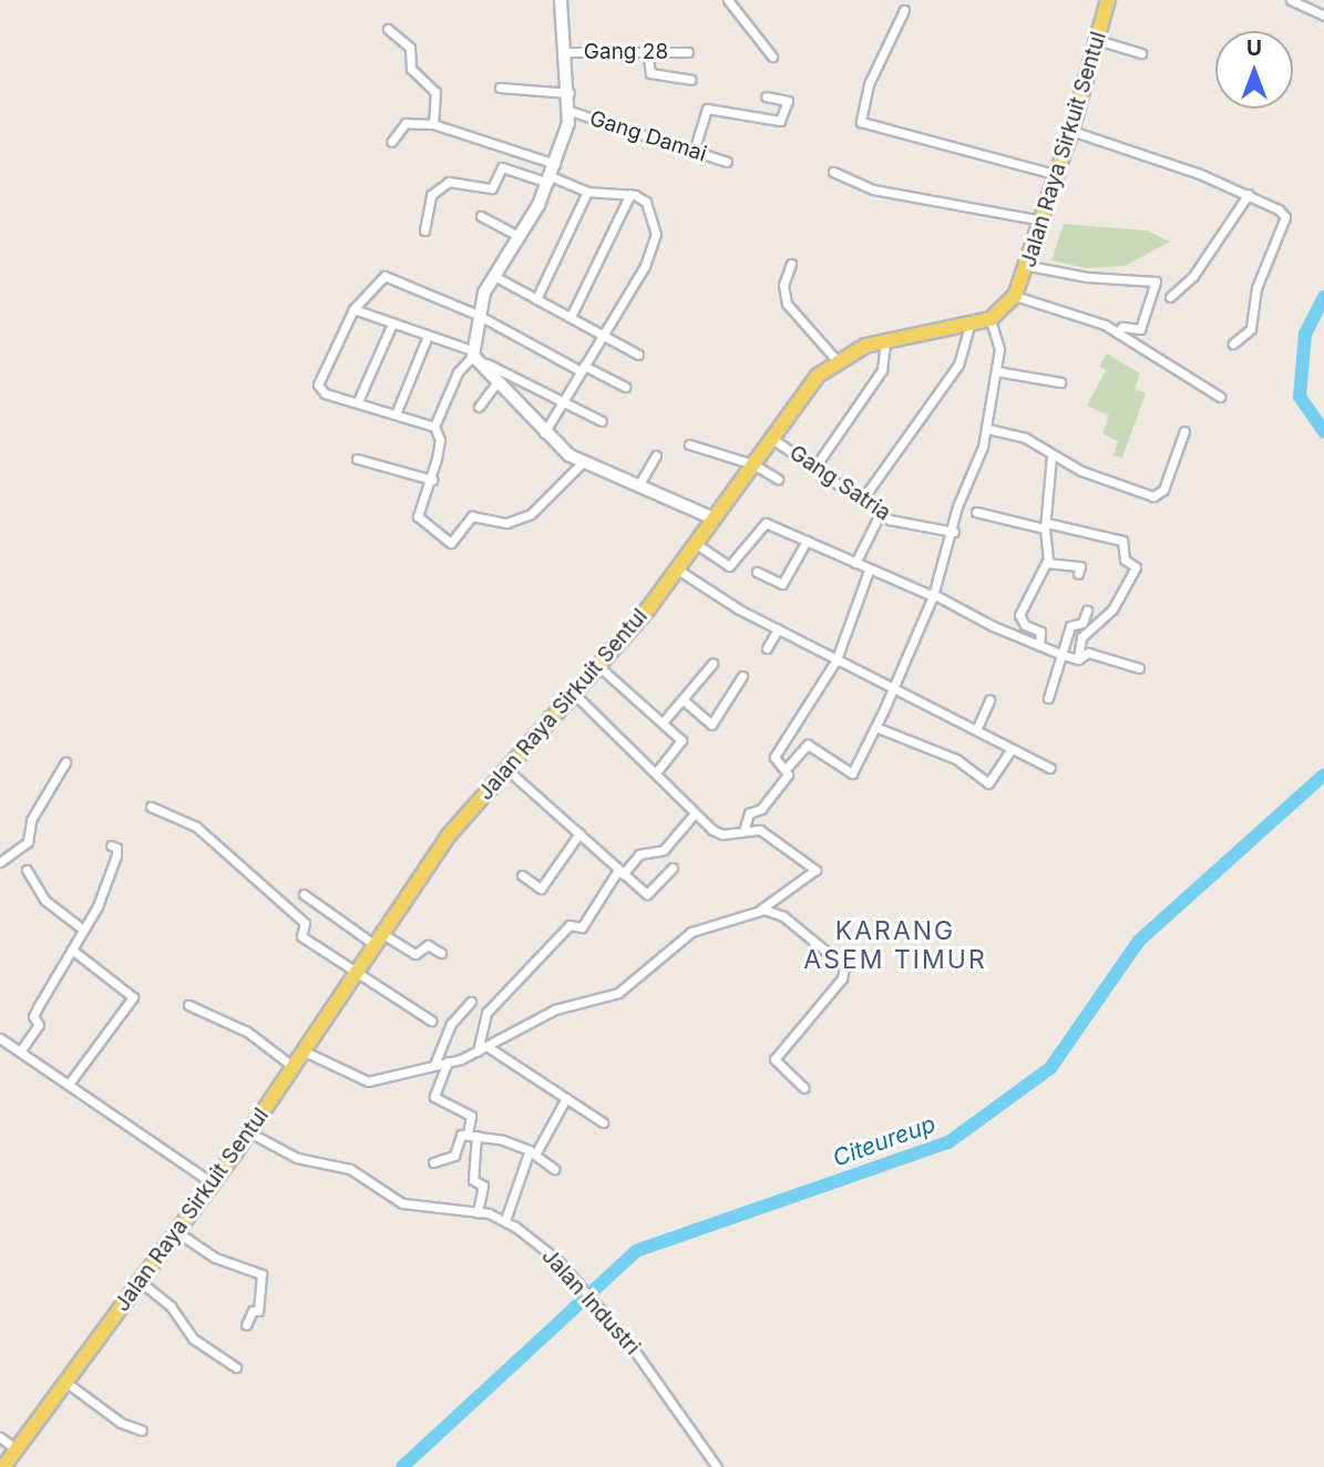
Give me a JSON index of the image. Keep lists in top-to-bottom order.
{
  "streets": {
    "main road": ["Jalan Raya Sirkuit Sentul"],
    "street": [
      "Gang 28",
      "Gang Damai",
      "Gang Satria",
      "Jalan Industri"
    ]
  },
  "crossings": [
    ["Jalan Raya Sirkuit Sentul", "Gang Satria"],
    ["Jalan Raya Sirkuit Sentul", "Jalan Industri"]
  ],
  "districts": ["KARANG ASEM TIMUR"],
  "water": ["Citeureup"],
  "north": "top"
}
